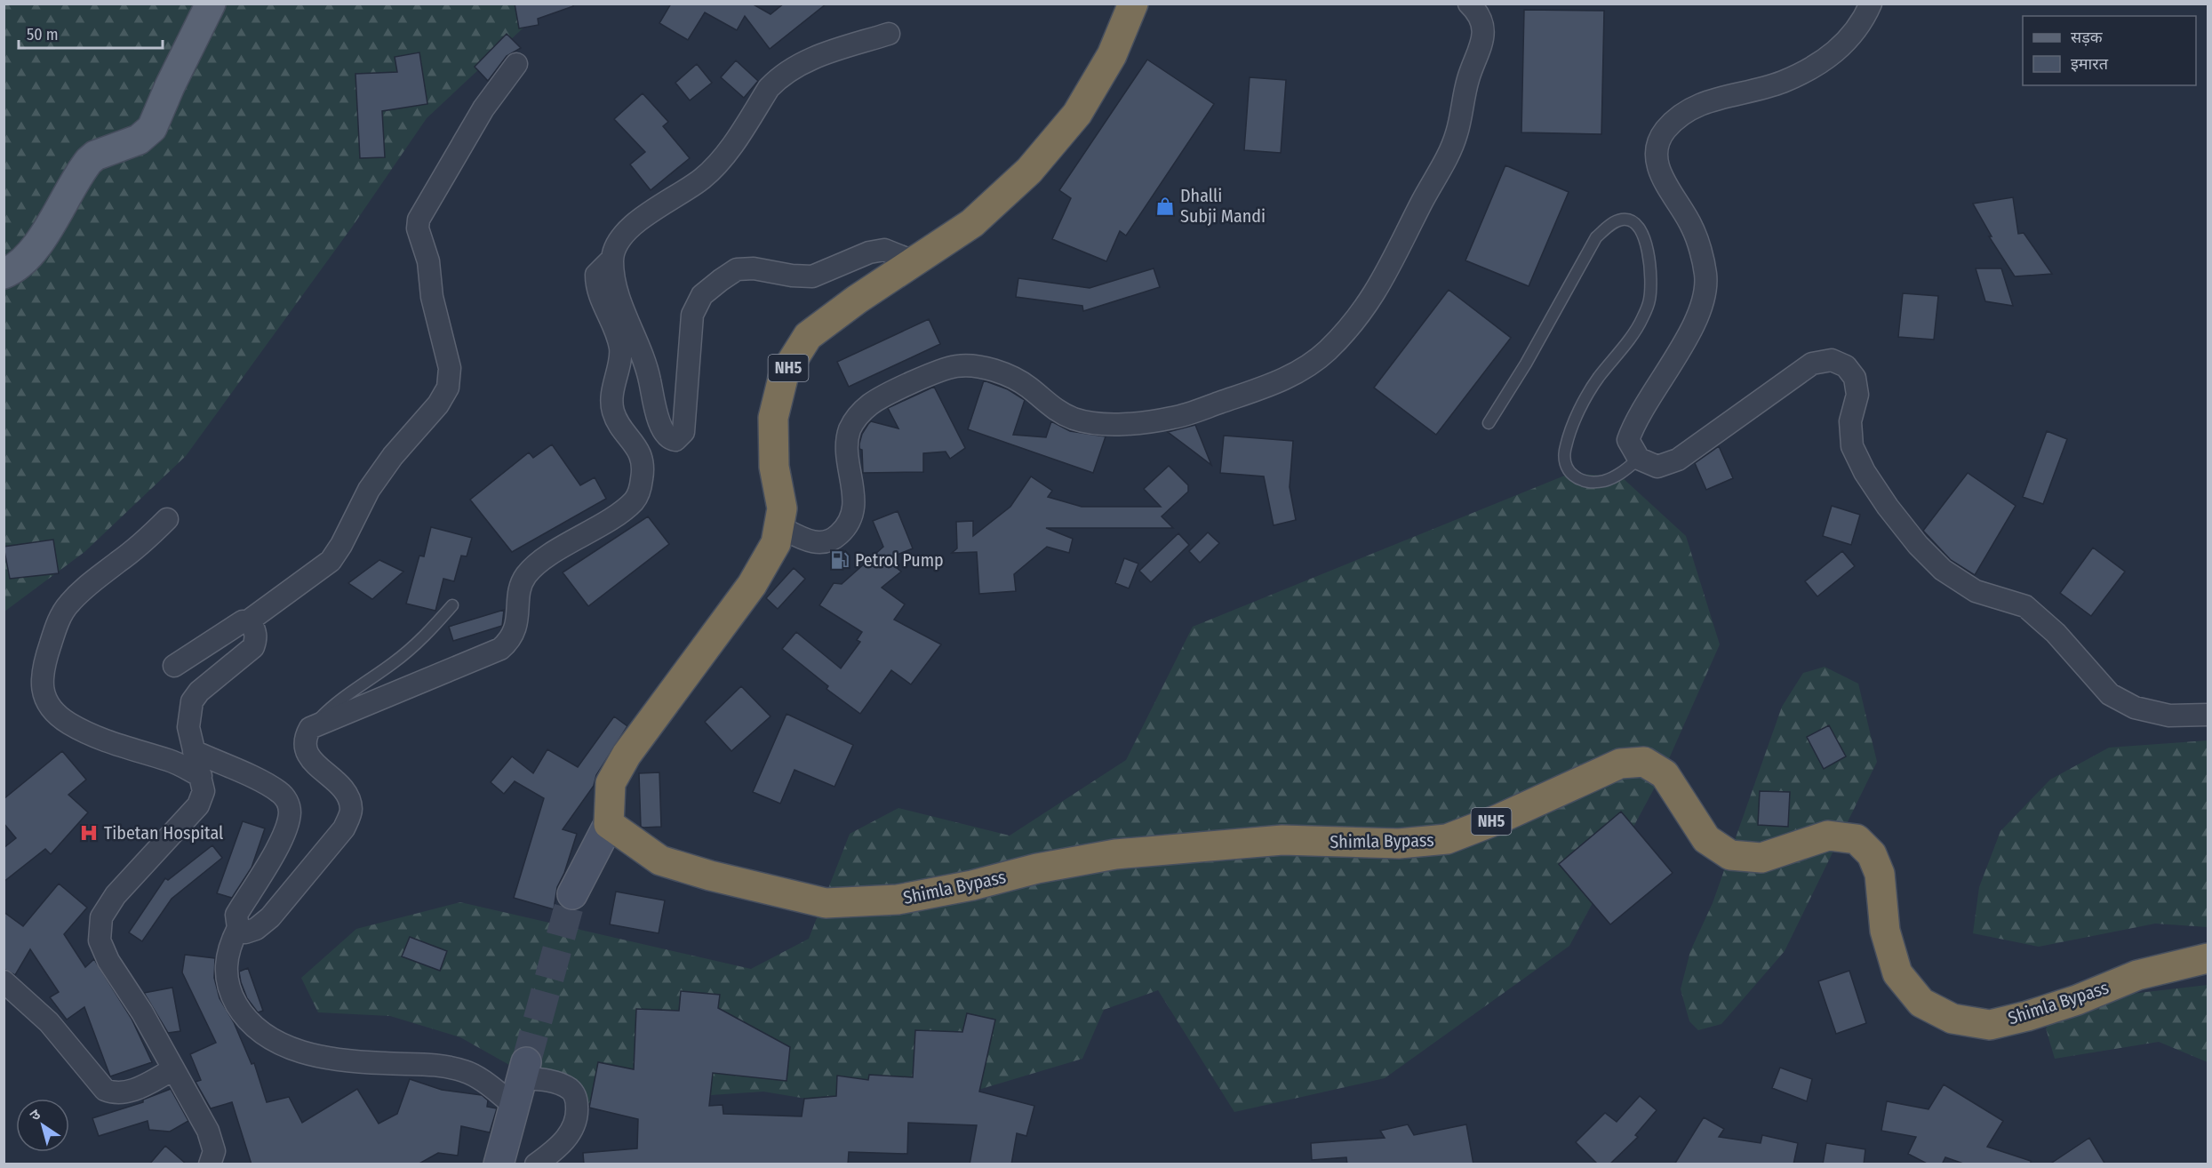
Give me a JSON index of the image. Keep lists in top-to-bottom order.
{
  "streets": {
    "highway": ["NH5", "Shimla Bypass"]
  },
  "crossings": [
    ["NH5", "Shimla Bypass"]
  ],
  "places": {
    "shop": ["Dhalli Subji Mandi"],
    "fuel station": ["Petrol Pump"],
    "hospital": ["Tibetan Hospital"]
  },
  "legend": ["सड़क", "इमारत"],
  "scale_bar": "50 m",
  "north": "top left"
}
